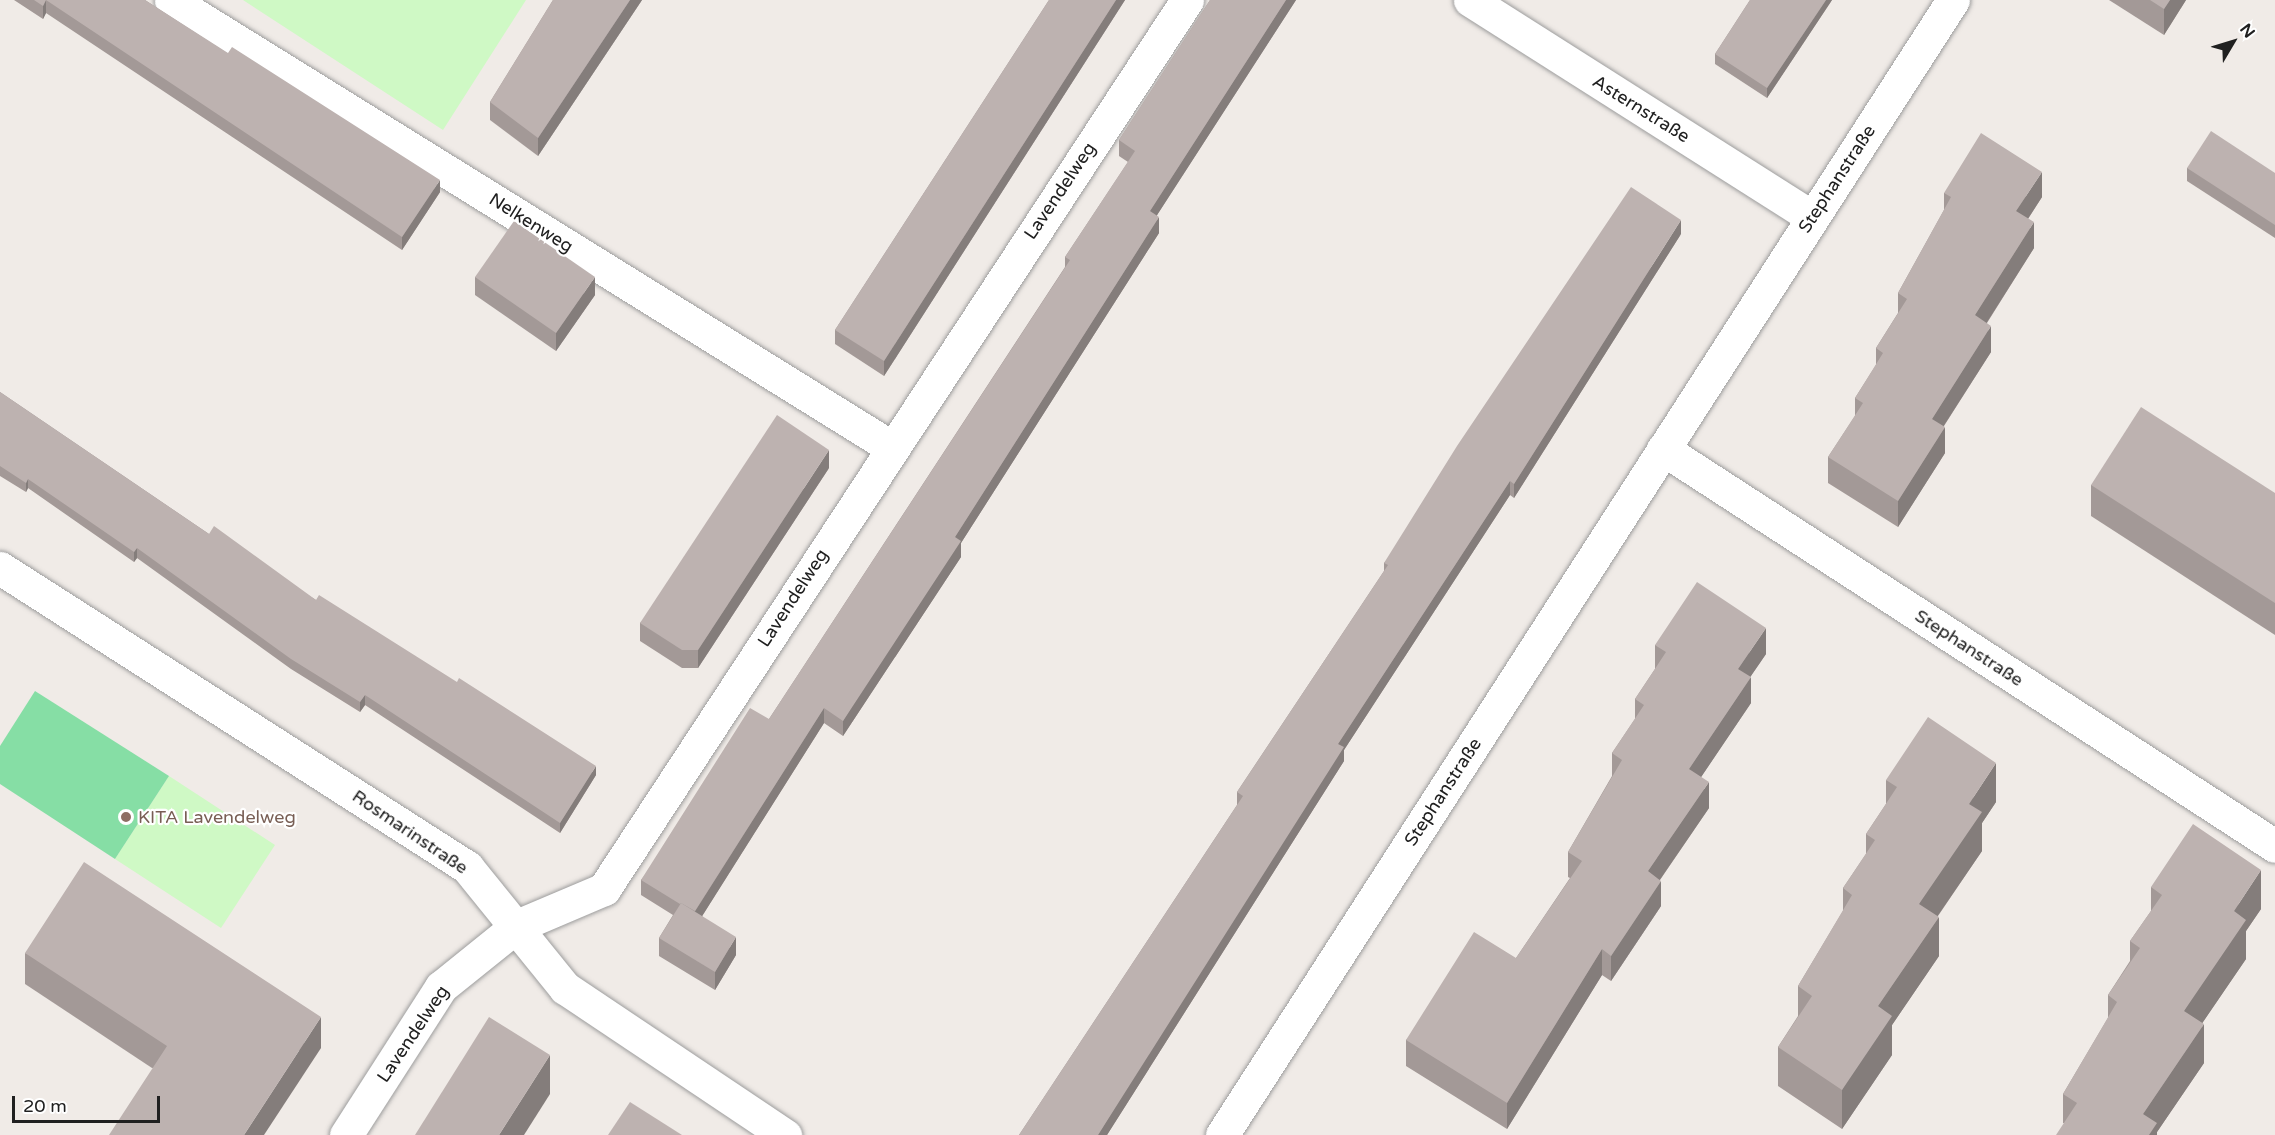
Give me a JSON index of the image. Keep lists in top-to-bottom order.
{
  "streets": {
    "street": [
      "Asternstraße",
      "Stephanstraße",
      "Lavendelweg",
      "Nelkenweg",
      "Rosmarinstraße"
    ]
  },
  "crossings": [
    ["Asternstraße", "Stephanstraße"],
    ["Lavendelweg", "Nelkenweg"],
    ["Lavendelweg", "Rosmarinstraße"]
  ],
  "places": ["KITA Lavendelweg"],
  "scale_bar": "20 m",
  "north": "top right"
}
